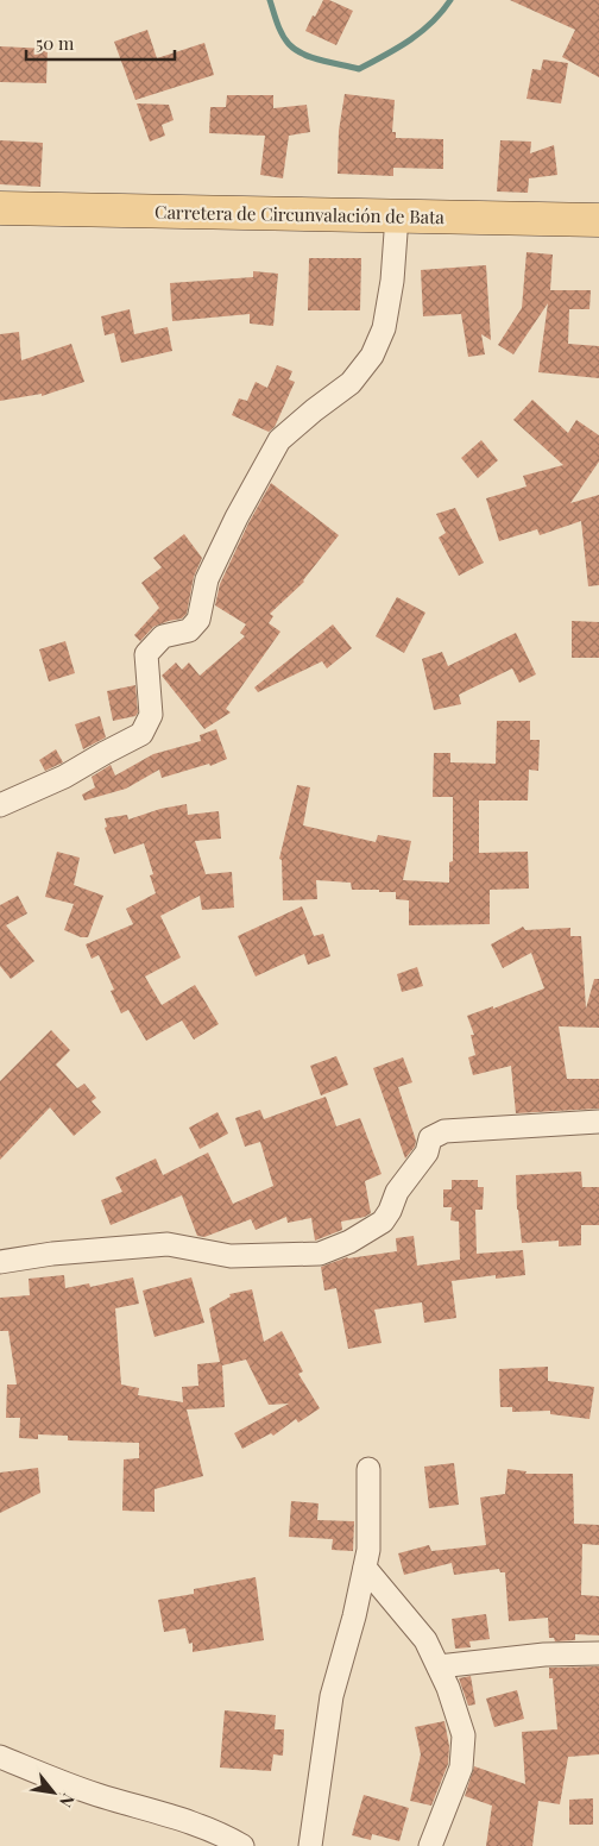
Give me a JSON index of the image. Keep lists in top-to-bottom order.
{
  "streets": {
    "main road": ["Carretera de Circunvalación de Bata"]
  },
  "scale_bar": "50 m",
  "north": "bottom right"
}
